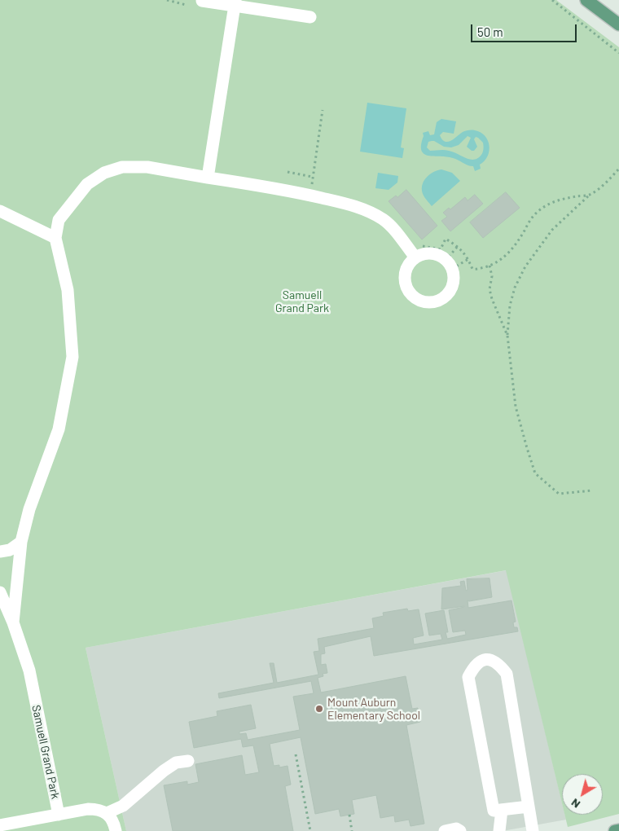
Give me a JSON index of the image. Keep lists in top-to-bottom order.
{
  "streets": {
    "street": ["Samuell Grand Park"]
  },
  "parks": ["Samuell Grand Park"],
  "places": ["Mount Auburn Elementary School"],
  "scale_bar": "50 m",
  "north": "bottom left"
}
